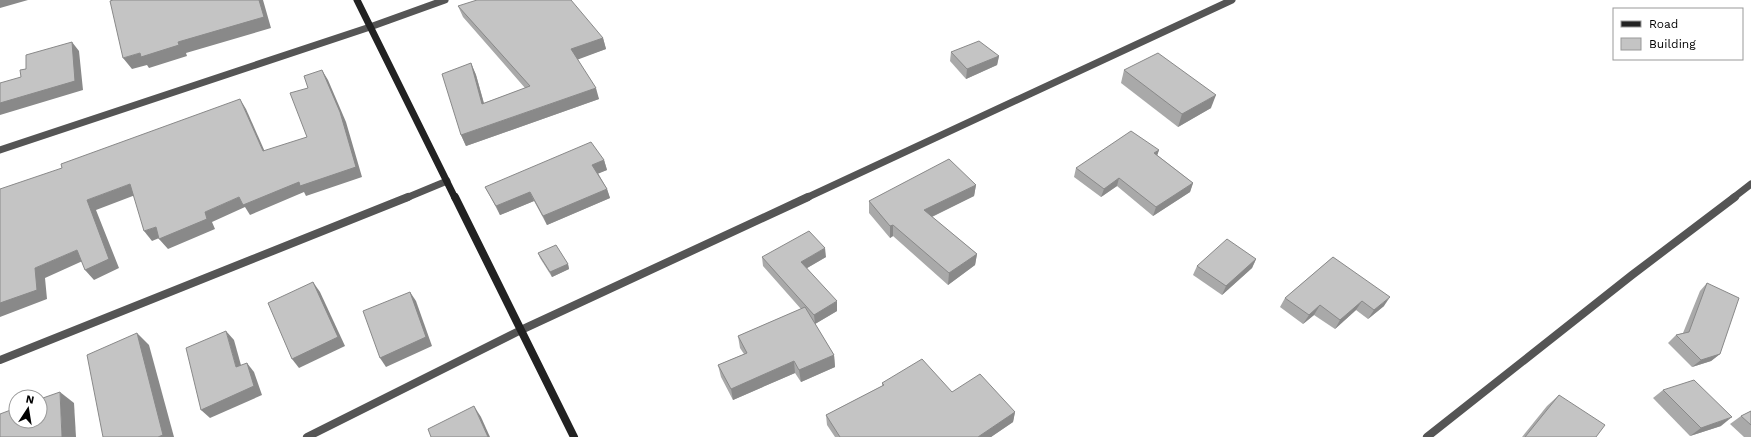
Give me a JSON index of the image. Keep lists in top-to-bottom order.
{
  "legend": ["Road", "Building"],
  "north": "top"
}
